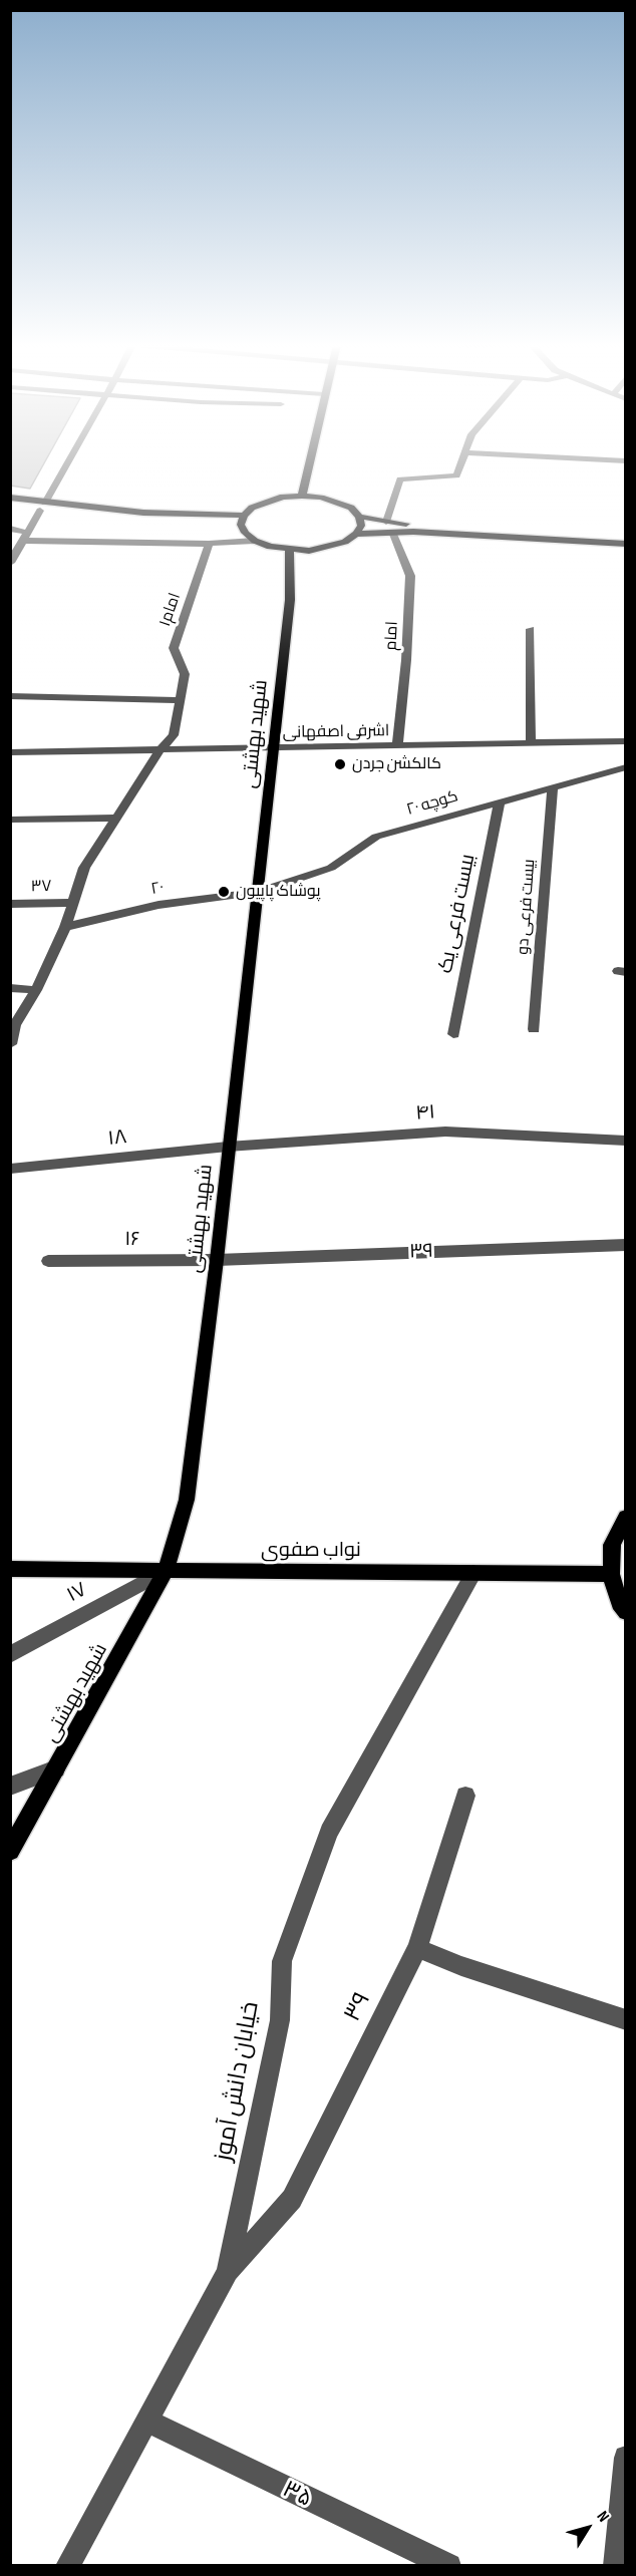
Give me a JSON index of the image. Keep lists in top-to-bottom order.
{
  "streets": {
    "main road": ["شهید بهشتی", "نواب صفوی"],
    "street": [
      "امام۱",
      "امام",
      "اشرفی اصفهانی",
      "کوچه ۲۰",
      "۳۷",
      "۲۰",
      "بیست فرعی دو",
      "بیست فرعی یک",
      "۴۱",
      "۱۸",
      "۱۶",
      "۳۹",
      "۱۷",
      "خیابان دانش آموز",
      "۳۵"
    ]
  },
  "crossings": [
    ["امام۱", "اشرفی اصفهانی"],
    ["امام۱", "۳۷"],
    ["امام۱", "۲۰"],
    ["امام", "اشرفی اصفهانی"],
    ["اشرفی اصفهانی", "شهید بهشتی"],
    ["شهید بهشتی", "کوچه ۲۰"],
    ["شهید بهشتی", "۲۰"],
    ["شهید بهشتی", "۴۱"],
    ["شهید بهشتی", "۱۸"],
    ["شهید بهشتی", "۱۶"],
    ["شهید بهشتی", "۳۹"],
    ["شهید بهشتی", "نواب صفوی"],
    ["شهید بهشتی", "۱۷"],
    ["کوچه ۲۰", "۲۰"],
    ["کوچه ۲۰", "بیست فرعی دو"],
    ["کوچه ۲۰", "بیست فرعی یک"],
    ["۴۱", "۱۸"],
    ["۱۶", "۳۹"],
    ["۳۹", "خیابان دانش آموز"],
    ["نواب صفوی", "۱۷"],
    ["نواب صفوی", "خیابان دانش آموز"],
    ["خیابان دانش آموز", "۳۵"]
  ],
  "places": ["کالکشن جردن", "پوشاک پاپیون"],
  "north": "top right"
}
